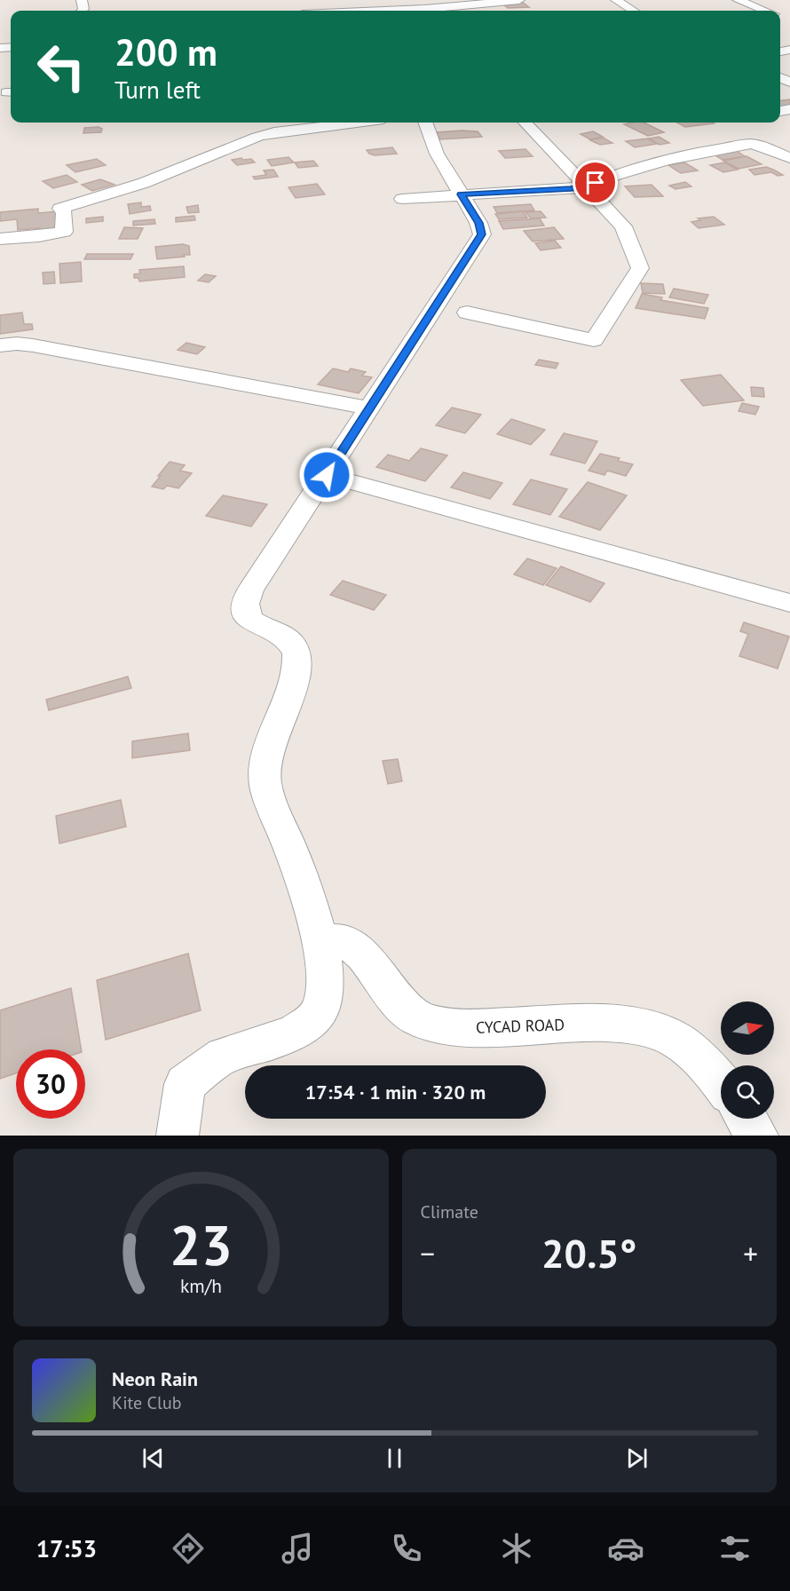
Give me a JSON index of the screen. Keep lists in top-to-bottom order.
{
  "streets": {
    "street": ["CYCAD ROAD"]
  },
  "north": "right",
  "page": {
    "turn": ["200 m", "Turn left"],
    "limit": "30",
    "trip": "17:54 · 1 min · 320 m",
    "tile": "Climate",
    "heat": ["−", "20.5°", "+"],
    "song": ["Neon Rain", "Kite Club"],
    "tabs": "17:53",
    "gauge": ["23", "km/h"]
  }
}
